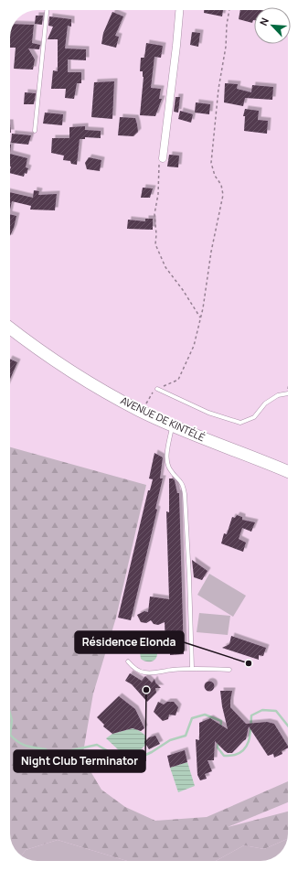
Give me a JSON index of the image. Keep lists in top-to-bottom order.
{
  "streets": {
    "main road": ["AVENUE DE KINTÉLÉ"]
  },
  "places": ["Résidence Elonda", "Night Club Terminator"],
  "north": "top left"
}
